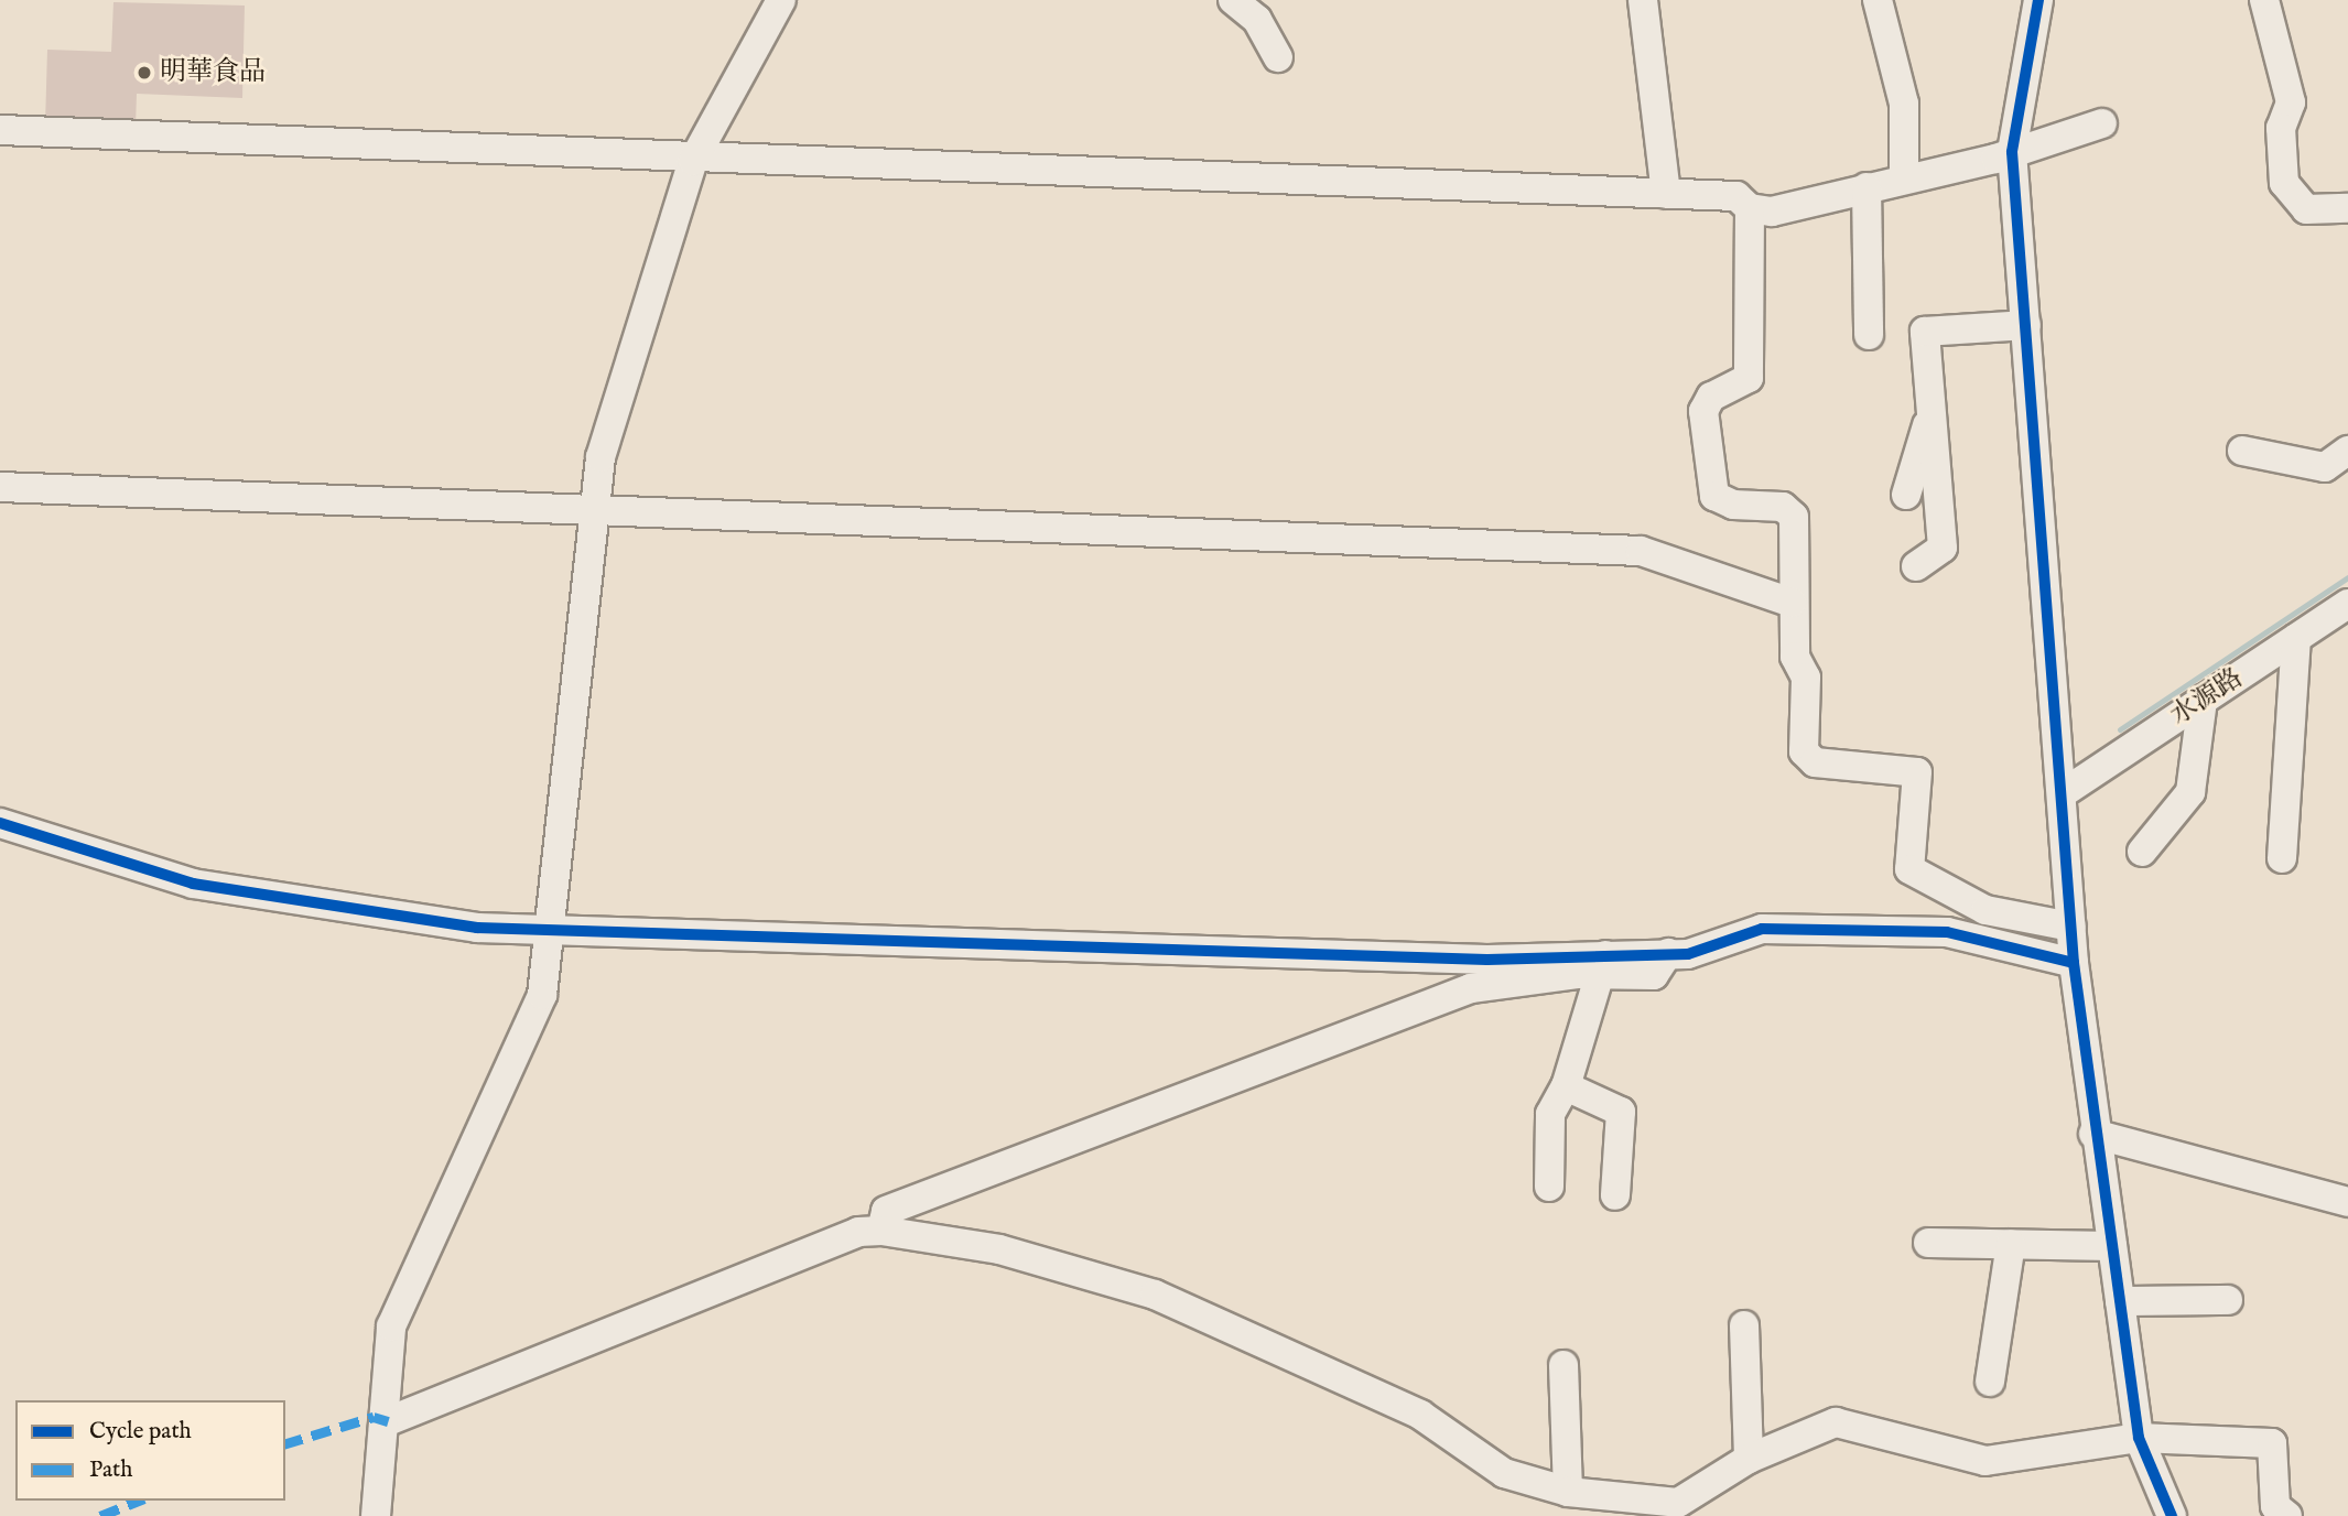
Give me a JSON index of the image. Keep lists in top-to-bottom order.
{
  "streets": {
    "street": ["水源路"]
  },
  "places": ["明華食品"],
  "legend": ["Cycle path", "Path"]
}
